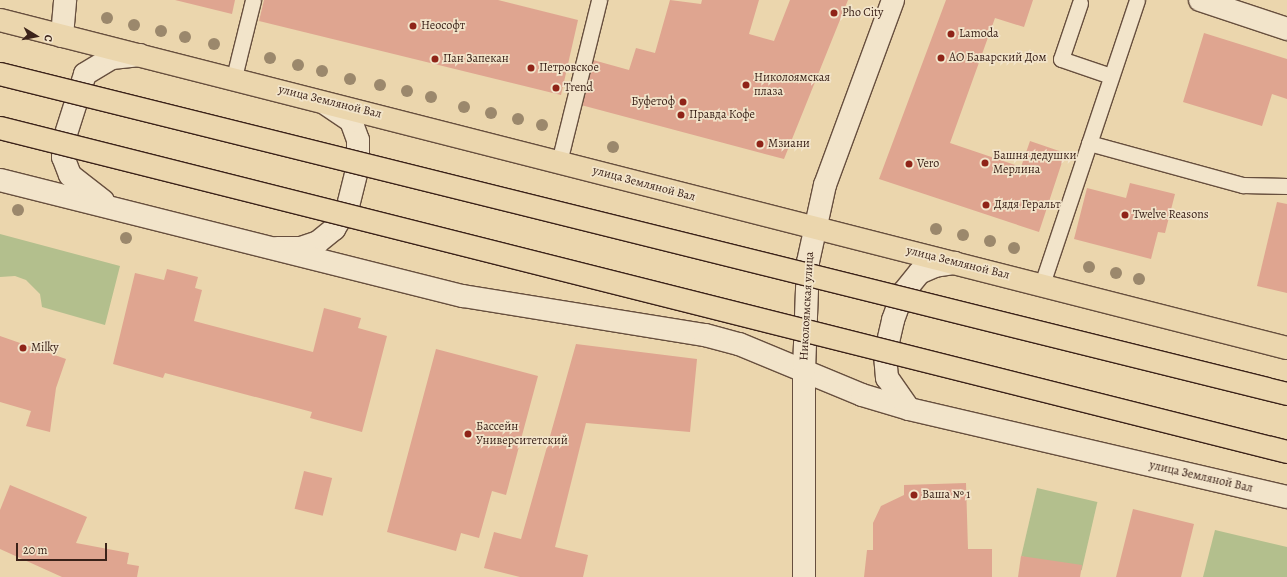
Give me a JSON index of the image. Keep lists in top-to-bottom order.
{
  "streets": {
    "main road": ["улица Земляной Вал", "Николоямская улица"]
  },
  "crossings": [
    ["улица Земляной Вал", "Николоямская улица"]
  ],
  "places": [
    "Pho City",
    "Неософт",
    "Lamoda",
    "АО Баварский Дом",
    "Пан Запекан",
    "Петровское",
    "Николоямская плаза",
    "Trend",
    "Буфетоф",
    "Правда Кофе",
    "Мзиани",
    "Башня дедушки Мерлина",
    "Vero",
    "Дядя Геральт",
    "Twelve Reasons",
    "Milky",
    "Бассейн Университетский",
    "Ваша № 1"
  ],
  "scale_bar": "20 m",
  "north": "right"
}
